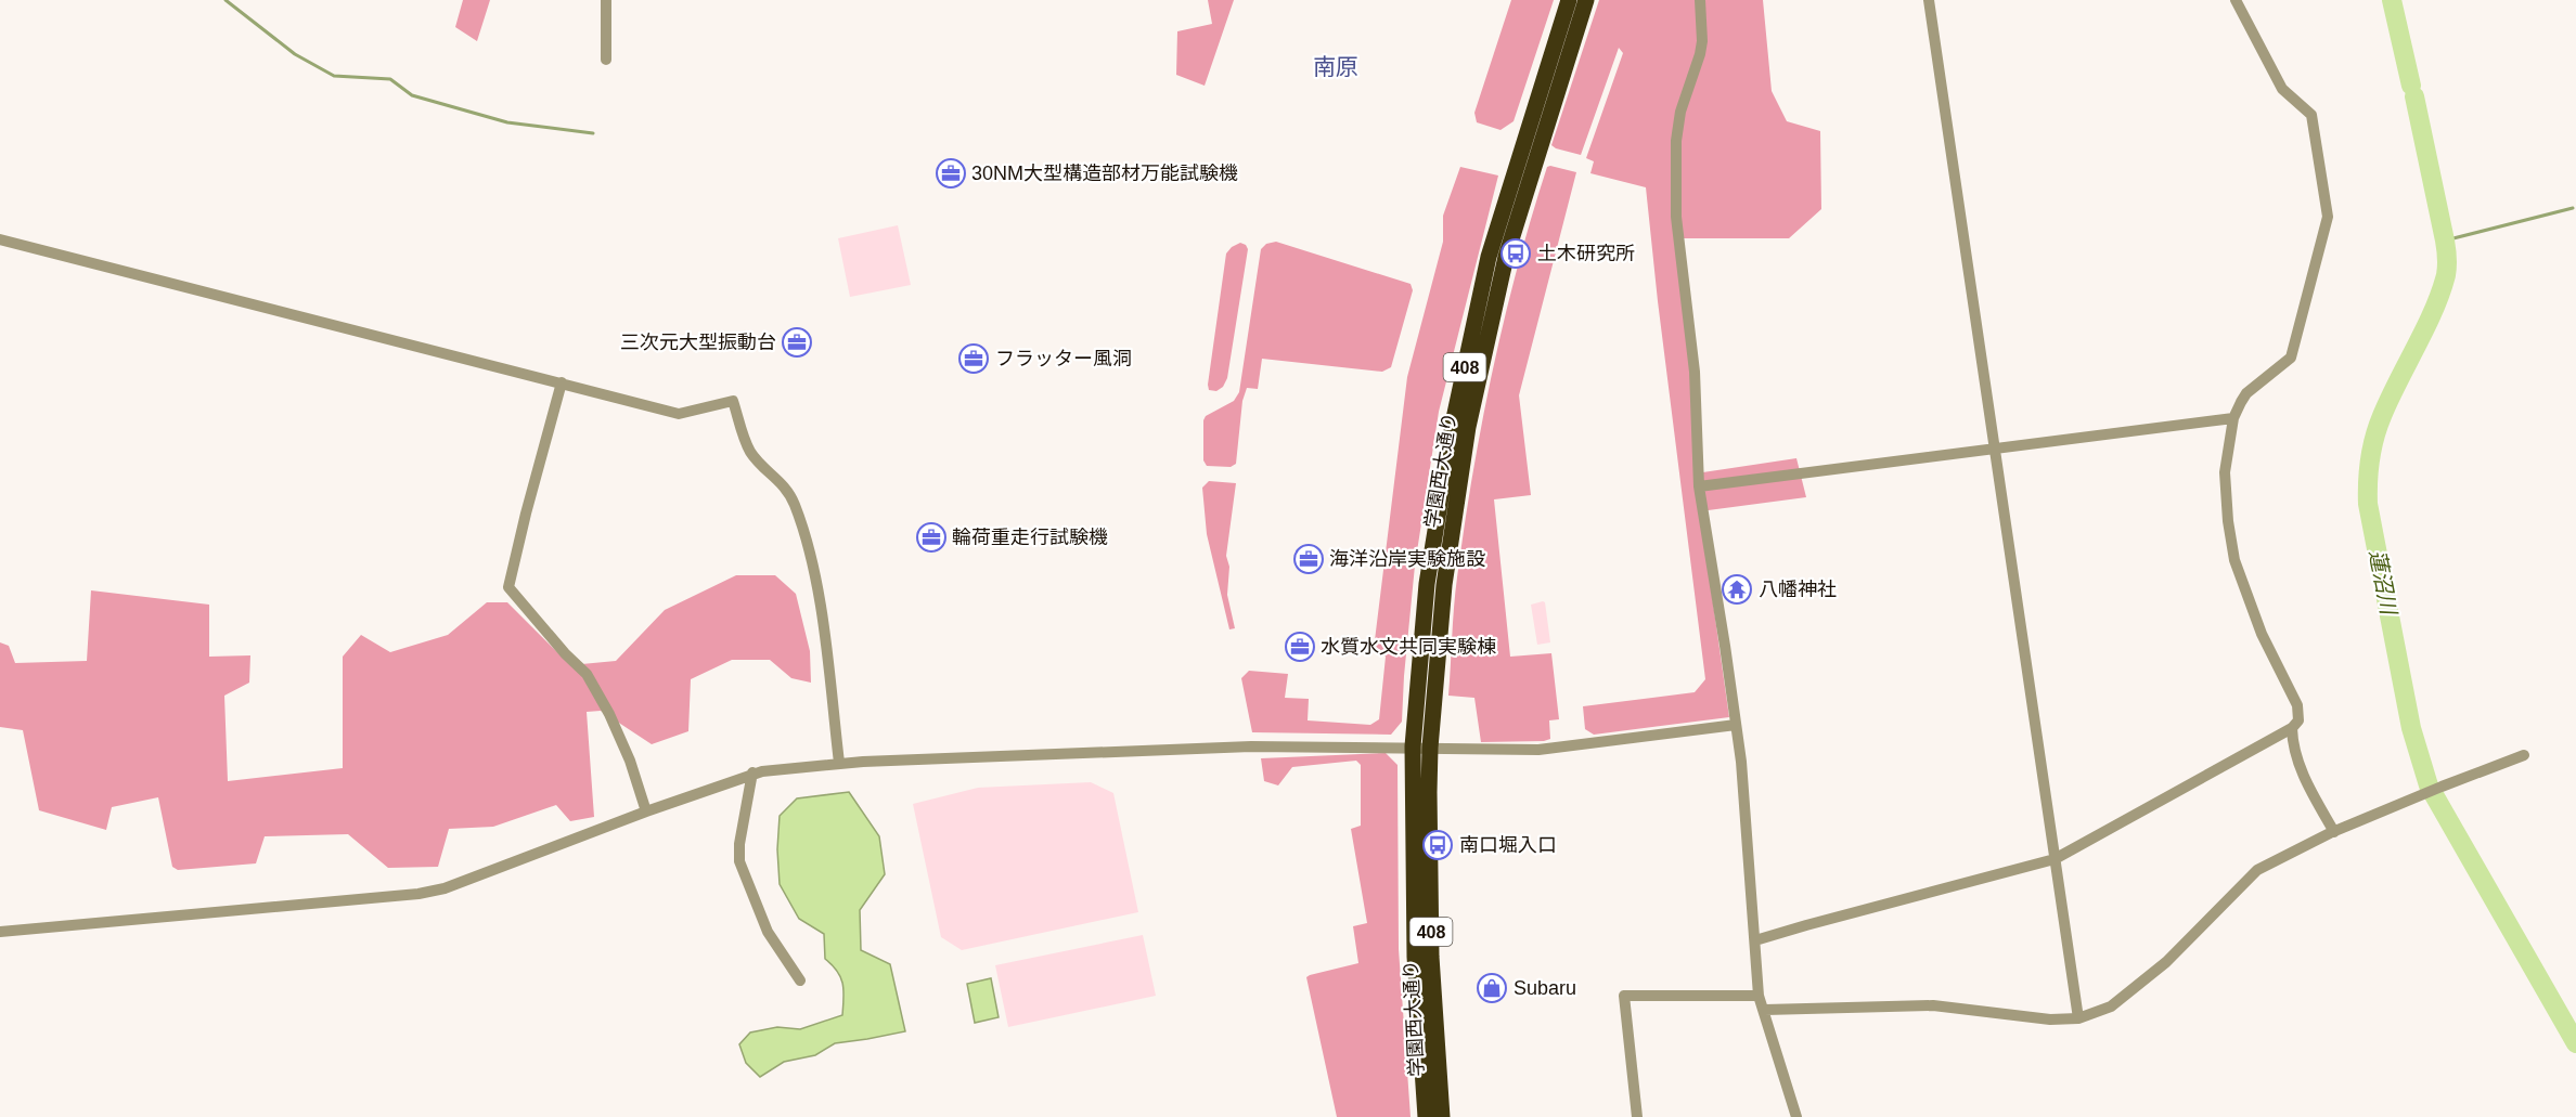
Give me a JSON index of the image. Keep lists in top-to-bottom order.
{
  "streets": {
    "highway": ["408", "学園西大通り"]
  },
  "districts": ["南原"],
  "water": ["蓮沼川"],
  "places": {
    "office": [
      "30NM大型構造部材万能試験機",
      "三次元大型振動台",
      "フラッター風洞",
      "輪荷重走行試験機",
      "海洋沿岸実験施設",
      "水質水文共同実験棟"
    ],
    "bus stop": ["土木研究所", "南口堀入口"],
    "temple": ["八幡神社"],
    "shop": ["Subaru"]
  }
}
